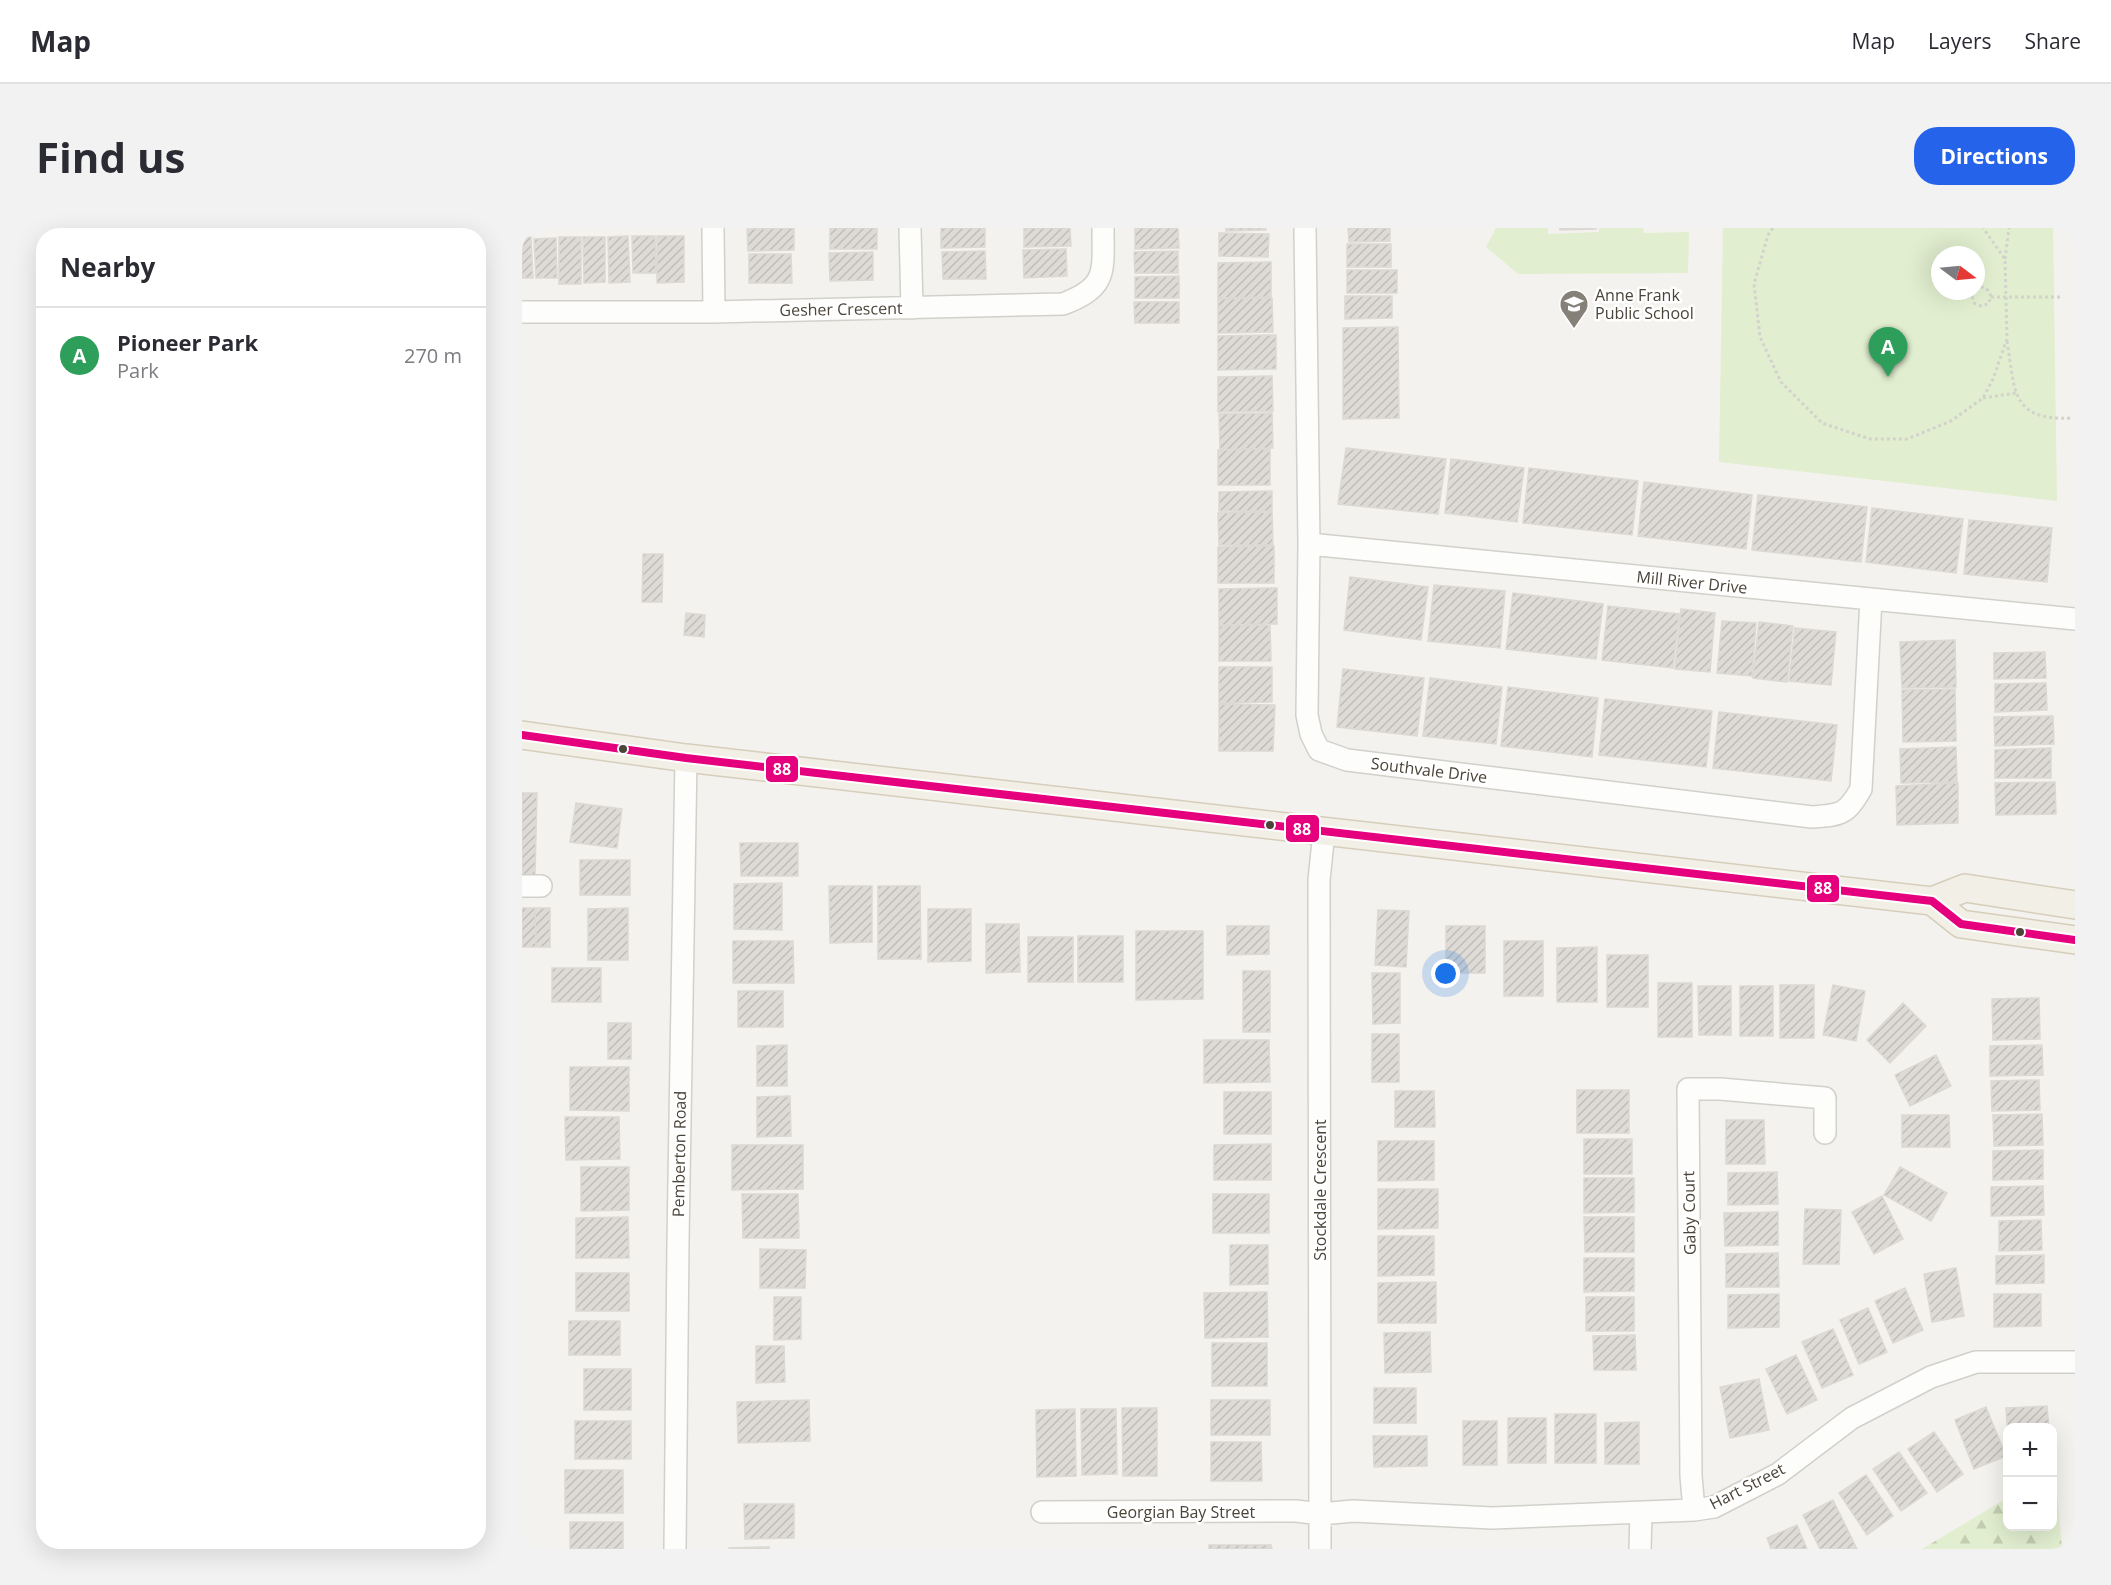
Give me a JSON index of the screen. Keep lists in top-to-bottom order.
{
  "streets": {
    "street": [
      "Gesher Crescent",
      "Mill River Drive",
      "Southvale Drive",
      "Pemberton Road",
      "Stockdale Crescent",
      "Gaby Court",
      "Hart Street",
      "Georgian Bay Street"
    ]
  },
  "crossings": [
    ["Mill River Drive", "Southvale Drive"],
    ["Stockdale Crescent", "Hart Street"],
    ["Stockdale Crescent", "Georgian Bay Street"],
    ["Gaby Court", "Hart Street"],
    ["Hart Street", "Georgian Bay Street"]
  ],
  "places": {
    "school or university": ["Anne Frank Public School"]
  },
  "lines": ["transit line 88"],
  "north": "right",
  "page": {
    "header": "Map",
    "nav": ["Map", "Layers", "Share"],
    "buttons": "Directions",
    "title": "Find us",
    "heading": "Nearby",
    "list": [
      {
        "mark": "A",
        "name": "Pioneer Park",
        "note": "Park",
        "value": "270 m"
      }
    ],
    "pins": "A",
    "map_buttons": ["+", "−"]
  }
}
